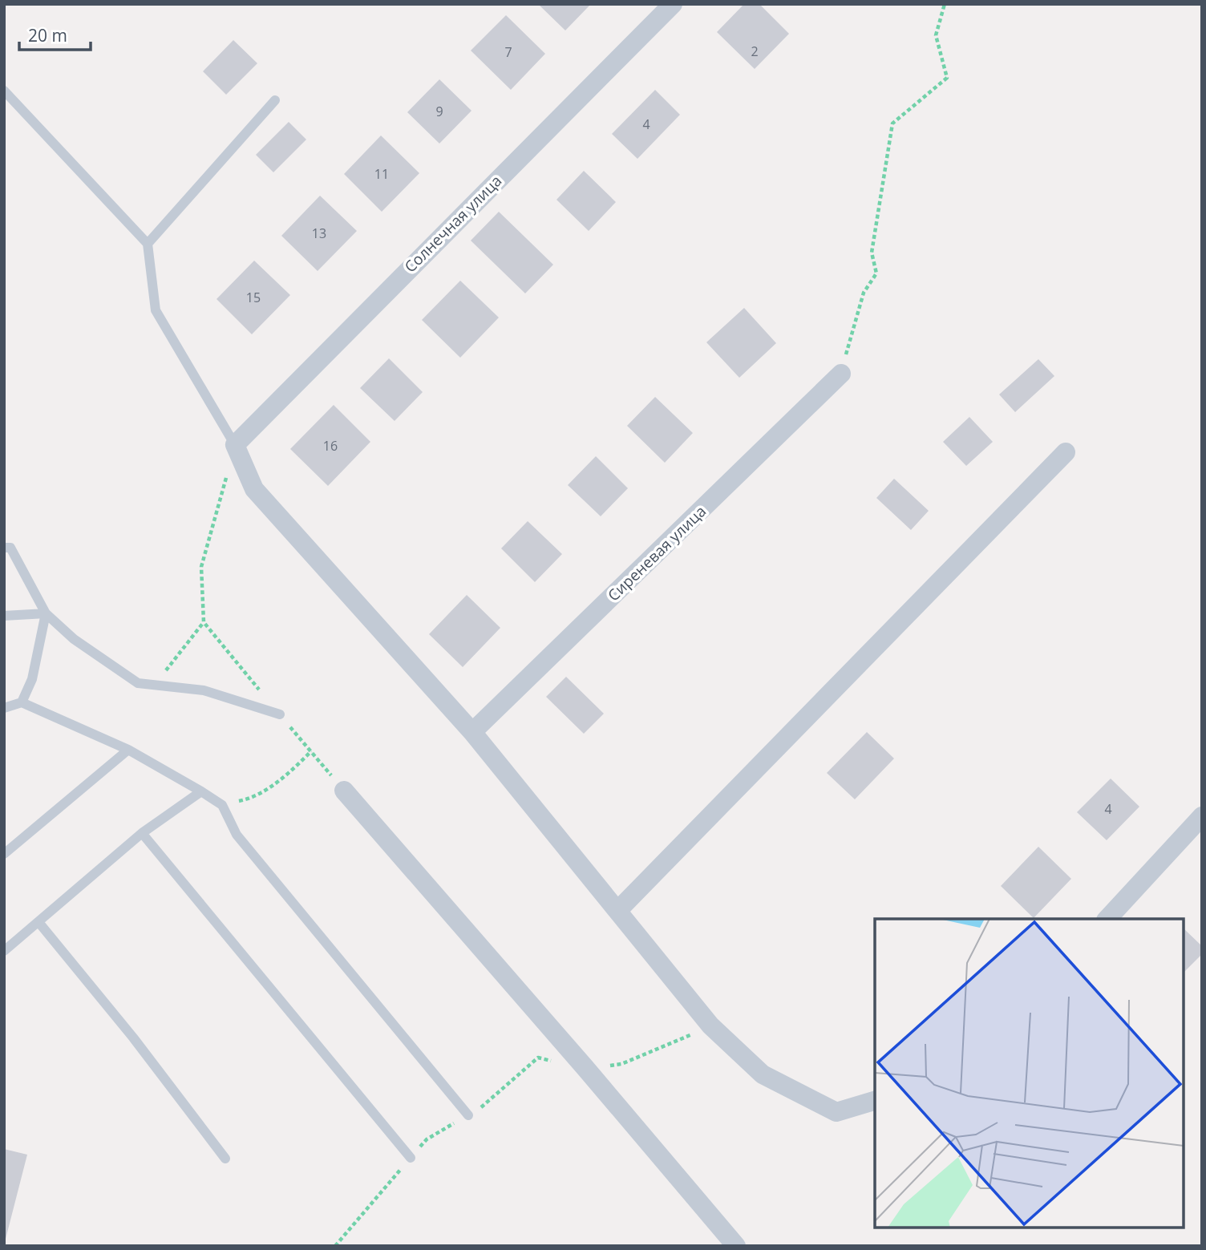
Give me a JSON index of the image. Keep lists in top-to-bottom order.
{
  "streets": {
    "street": ["Солнечная улица", "Сиреневая улица"]
  },
  "house_numbers": [
    "2",
    "7",
    "9",
    "4",
    "11",
    "13",
    "15",
    "16",
    "4"
  ],
  "scale_bar": "20 m"
}
